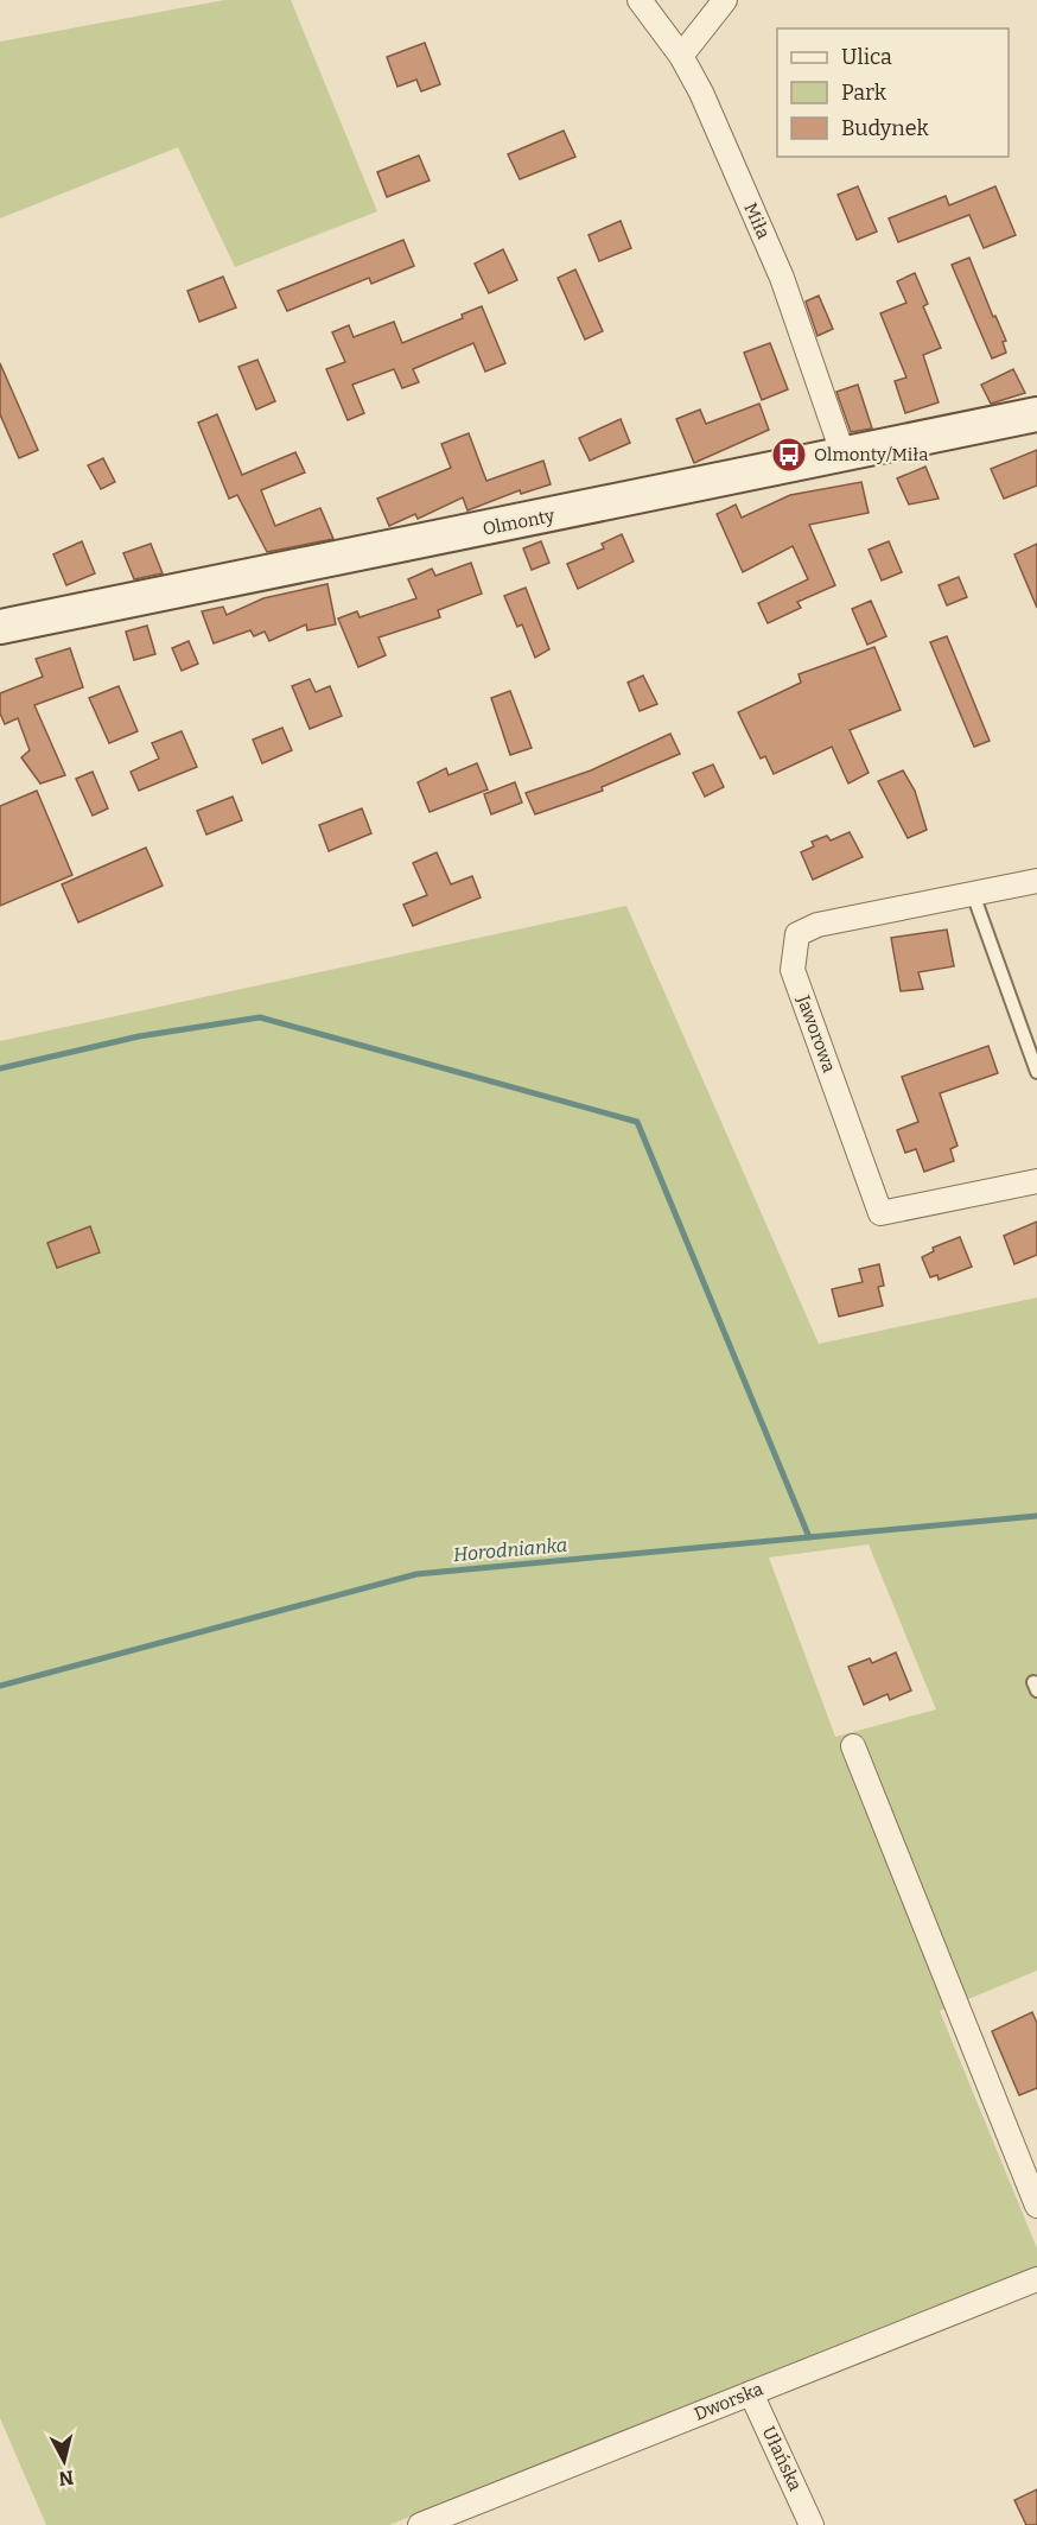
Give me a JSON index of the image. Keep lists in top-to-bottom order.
{
  "streets": {
    "street": [
      "Miła",
      "Olmonty",
      "Jaworowa",
      "Dworska",
      "Ułańska"
    ]
  },
  "crossings": [
    ["Miła", "Olmonty"],
    ["Dworska", "Ułańska"]
  ],
  "water": ["Horodnianka"],
  "places": {
    "bus stop": ["Olmonty/Miła"]
  },
  "legend": ["Ulica", "Park", "Budynek"],
  "north": "bottom"
}
